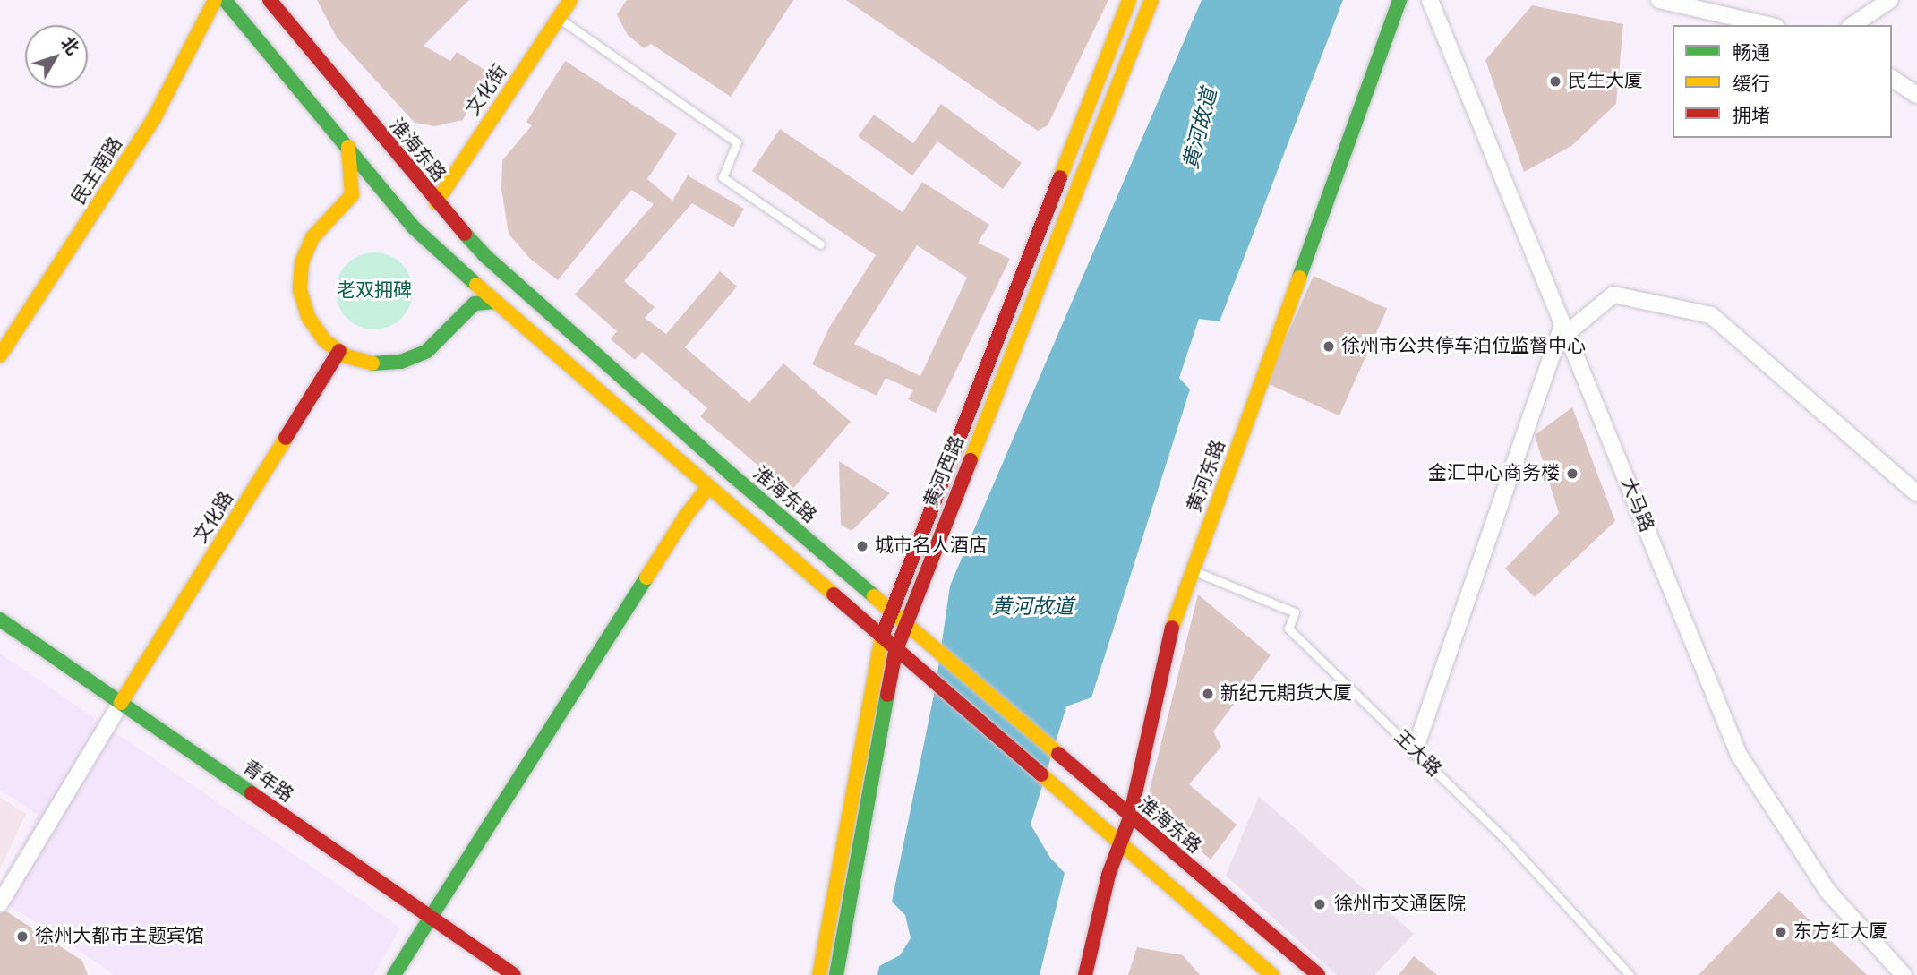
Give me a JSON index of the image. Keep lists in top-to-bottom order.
{
  "streets": {
    "main road": [
      "文化街",
      "淮海东路",
      "民主南路",
      "黄河西路",
      "黄河东路",
      "文化路",
      "青年路"
    ],
    "street": ["大马路"],
    "lane": ["王大路"]
  },
  "crossings": [
    ["文化街", "淮海东路"],
    ["淮海东路", "黄河西路"],
    ["淮海东路", "黄河东路"],
    ["黄河东路", "王大路"],
    ["文化路", "青年路"]
  ],
  "water": ["黄河故道"],
  "parks": ["老双拥碑"],
  "places": [
    "民生大厦",
    "徐州市公共停车泊位监督中心",
    "金汇中心商务楼",
    "城市名人酒店",
    "新纪元期货大厦",
    "徐州市交通医院",
    "东方红大厦",
    "徐州大都市主题宾馆"
  ],
  "legend": ["畅通", "缓行", "拥堵"],
  "north": "top right"
}
